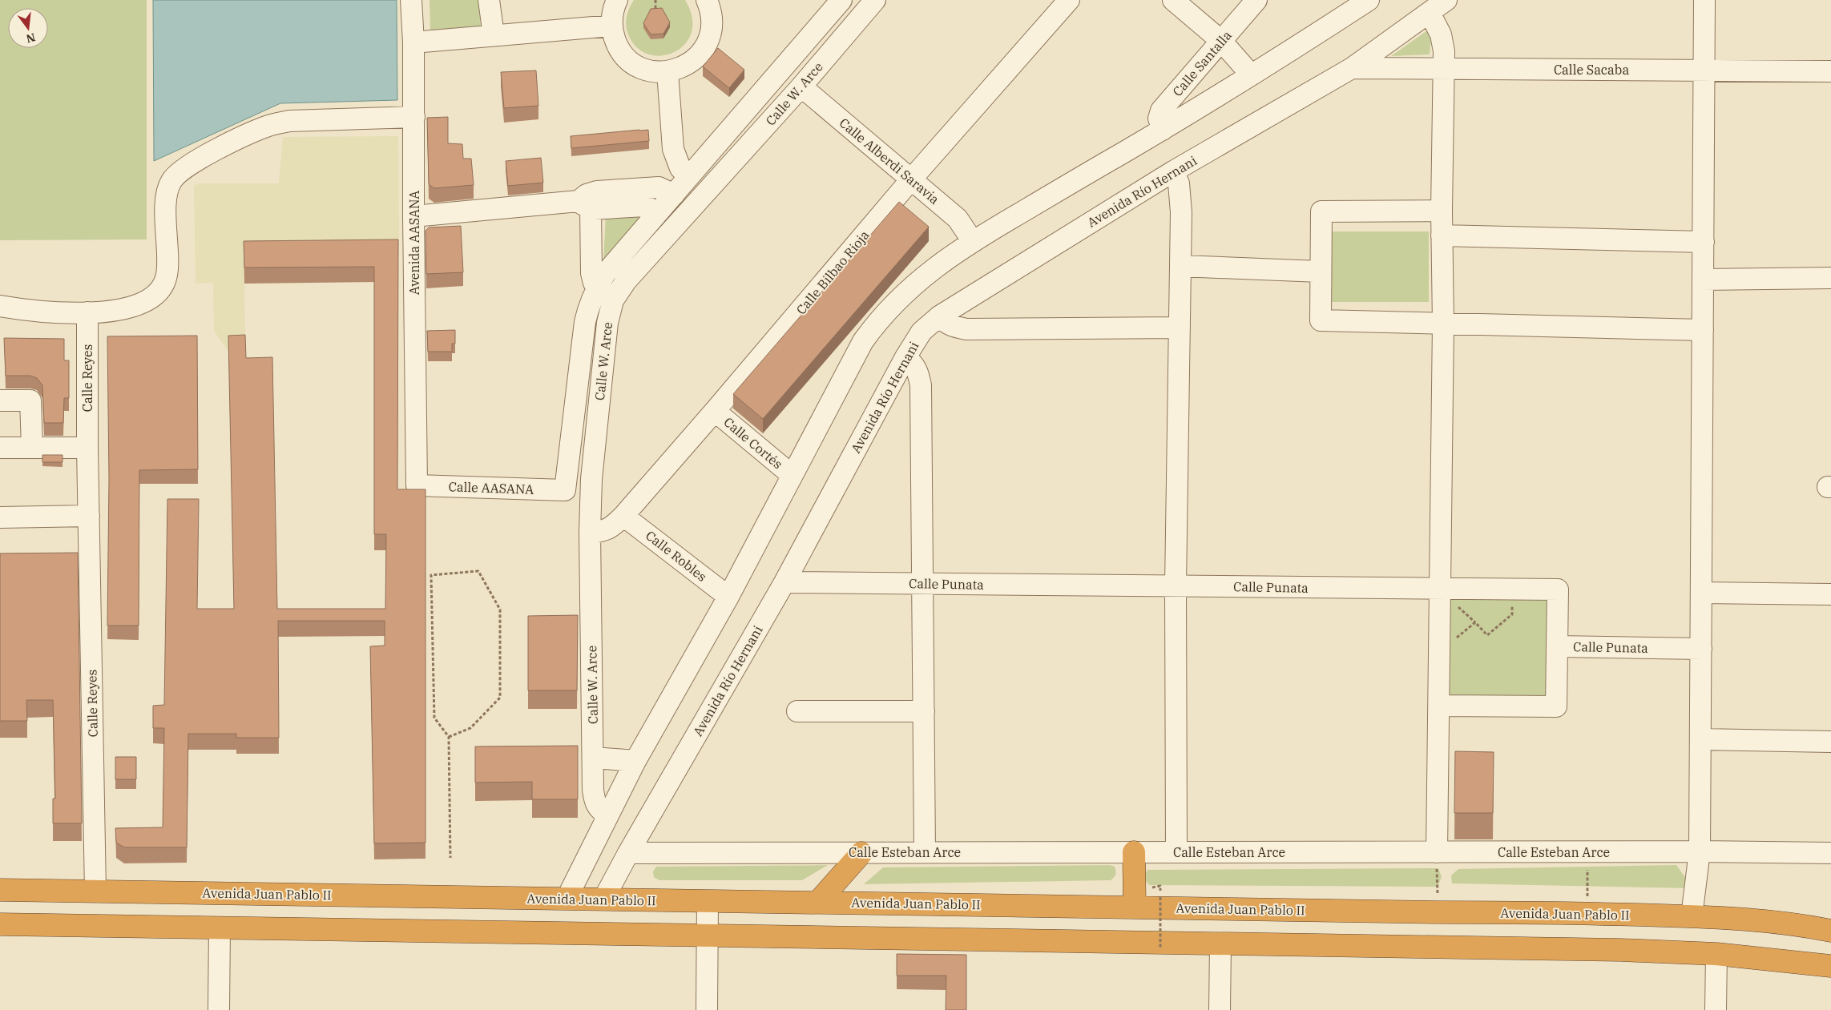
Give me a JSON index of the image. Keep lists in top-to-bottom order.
{
  "streets": {
    "highway": ["Avenida Juan Pablo II"],
    "street": [
      "Calle Santalla",
      "Calle Sacaba",
      "Calle W. Arce",
      "Calle Alberdi Saravia",
      "Avenida Río Hernani",
      "Avenida AASANA",
      "Calle Bilbao Rioja",
      "Calle Reyes",
      "Calle Cortés",
      "Calle AASANA",
      "Calle Robles",
      "Calle Punata",
      "Calle Esteban Arce"
    ]
  },
  "crossings": [
    ["Calle Sacaba", "Avenida Río Hernani"],
    ["Calle W. Arce", "Calle Alberdi Saravia"],
    ["Calle W. Arce", "Calle Bilbao Rioja"],
    ["Calle W. Arce", "Calle AASANA"],
    ["Calle Alberdi Saravia", "Calle Bilbao Rioja"],
    ["Avenida Río Hernani", "Calle Punata"],
    ["Avenida Río Hernani", "Calle Esteban Arce"],
    ["Avenida Río Hernani", "Avenida Juan Pablo II"],
    ["Avenida AASANA", "Calle AASANA"],
    ["Calle Bilbao Rioja", "Calle Cortés"],
    ["Calle Bilbao Rioja", "Calle Robles"],
    ["Calle Reyes", "Avenida Juan Pablo II"]
  ],
  "north": "bottom"
}
